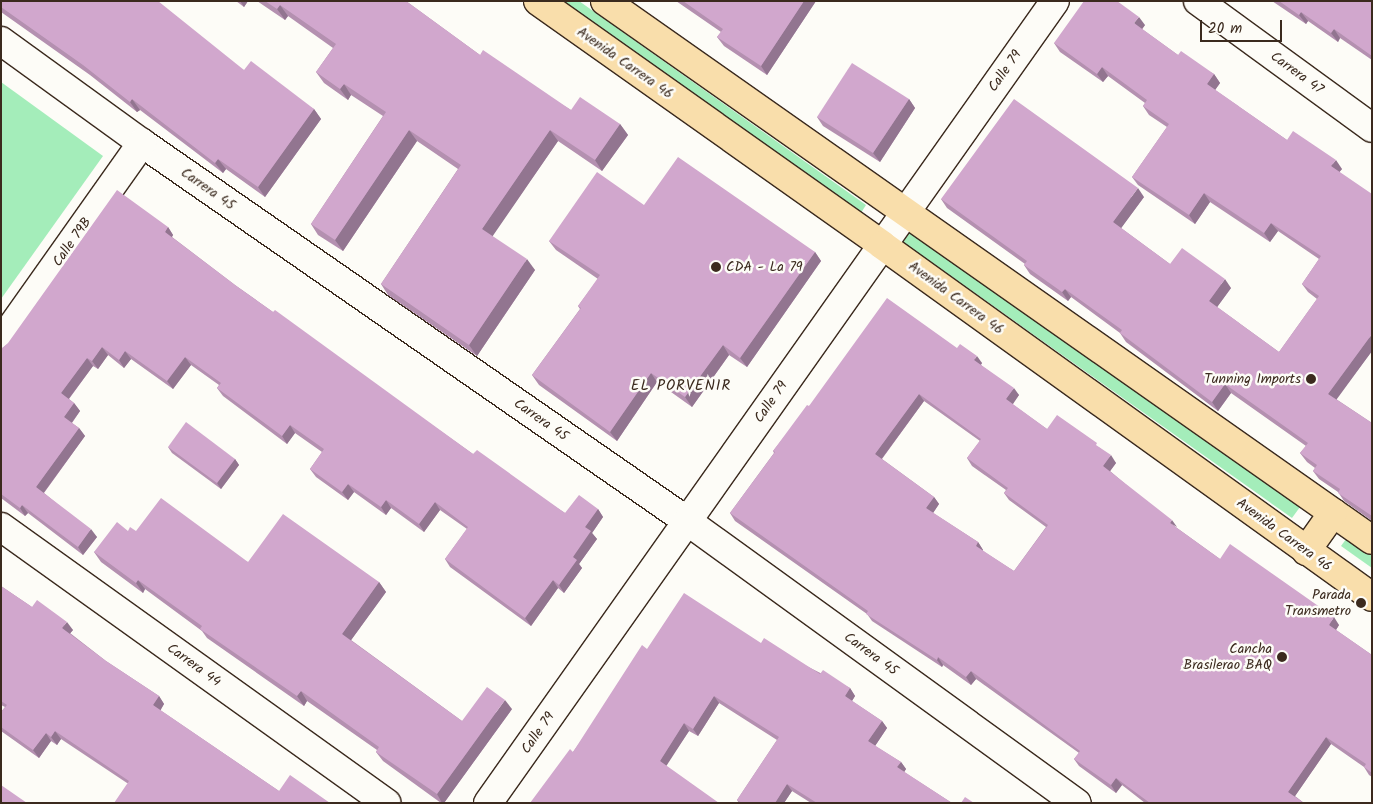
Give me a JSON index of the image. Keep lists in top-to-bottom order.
{
  "streets": {
    "main road": ["Avenida Carrera 46"],
    "street": [
      "Calle 79",
      "Carrera 47",
      "Carrera 45",
      "Calle 79B",
      "Carrera 44"
    ]
  },
  "crossings": [
    ["Avenida Carrera 46", "Calle 79"],
    ["Calle 79", "Carrera 45"],
    ["Carrera 45", "Calle 79B"]
  ],
  "districts": ["EL PORVENIR"],
  "places": [
    "CDA - La 79",
    "Tunning Imports",
    "Parada Transmetro",
    "Cancha Brasilerao BAQ"
  ],
  "scale_bar": "20 m"
}
